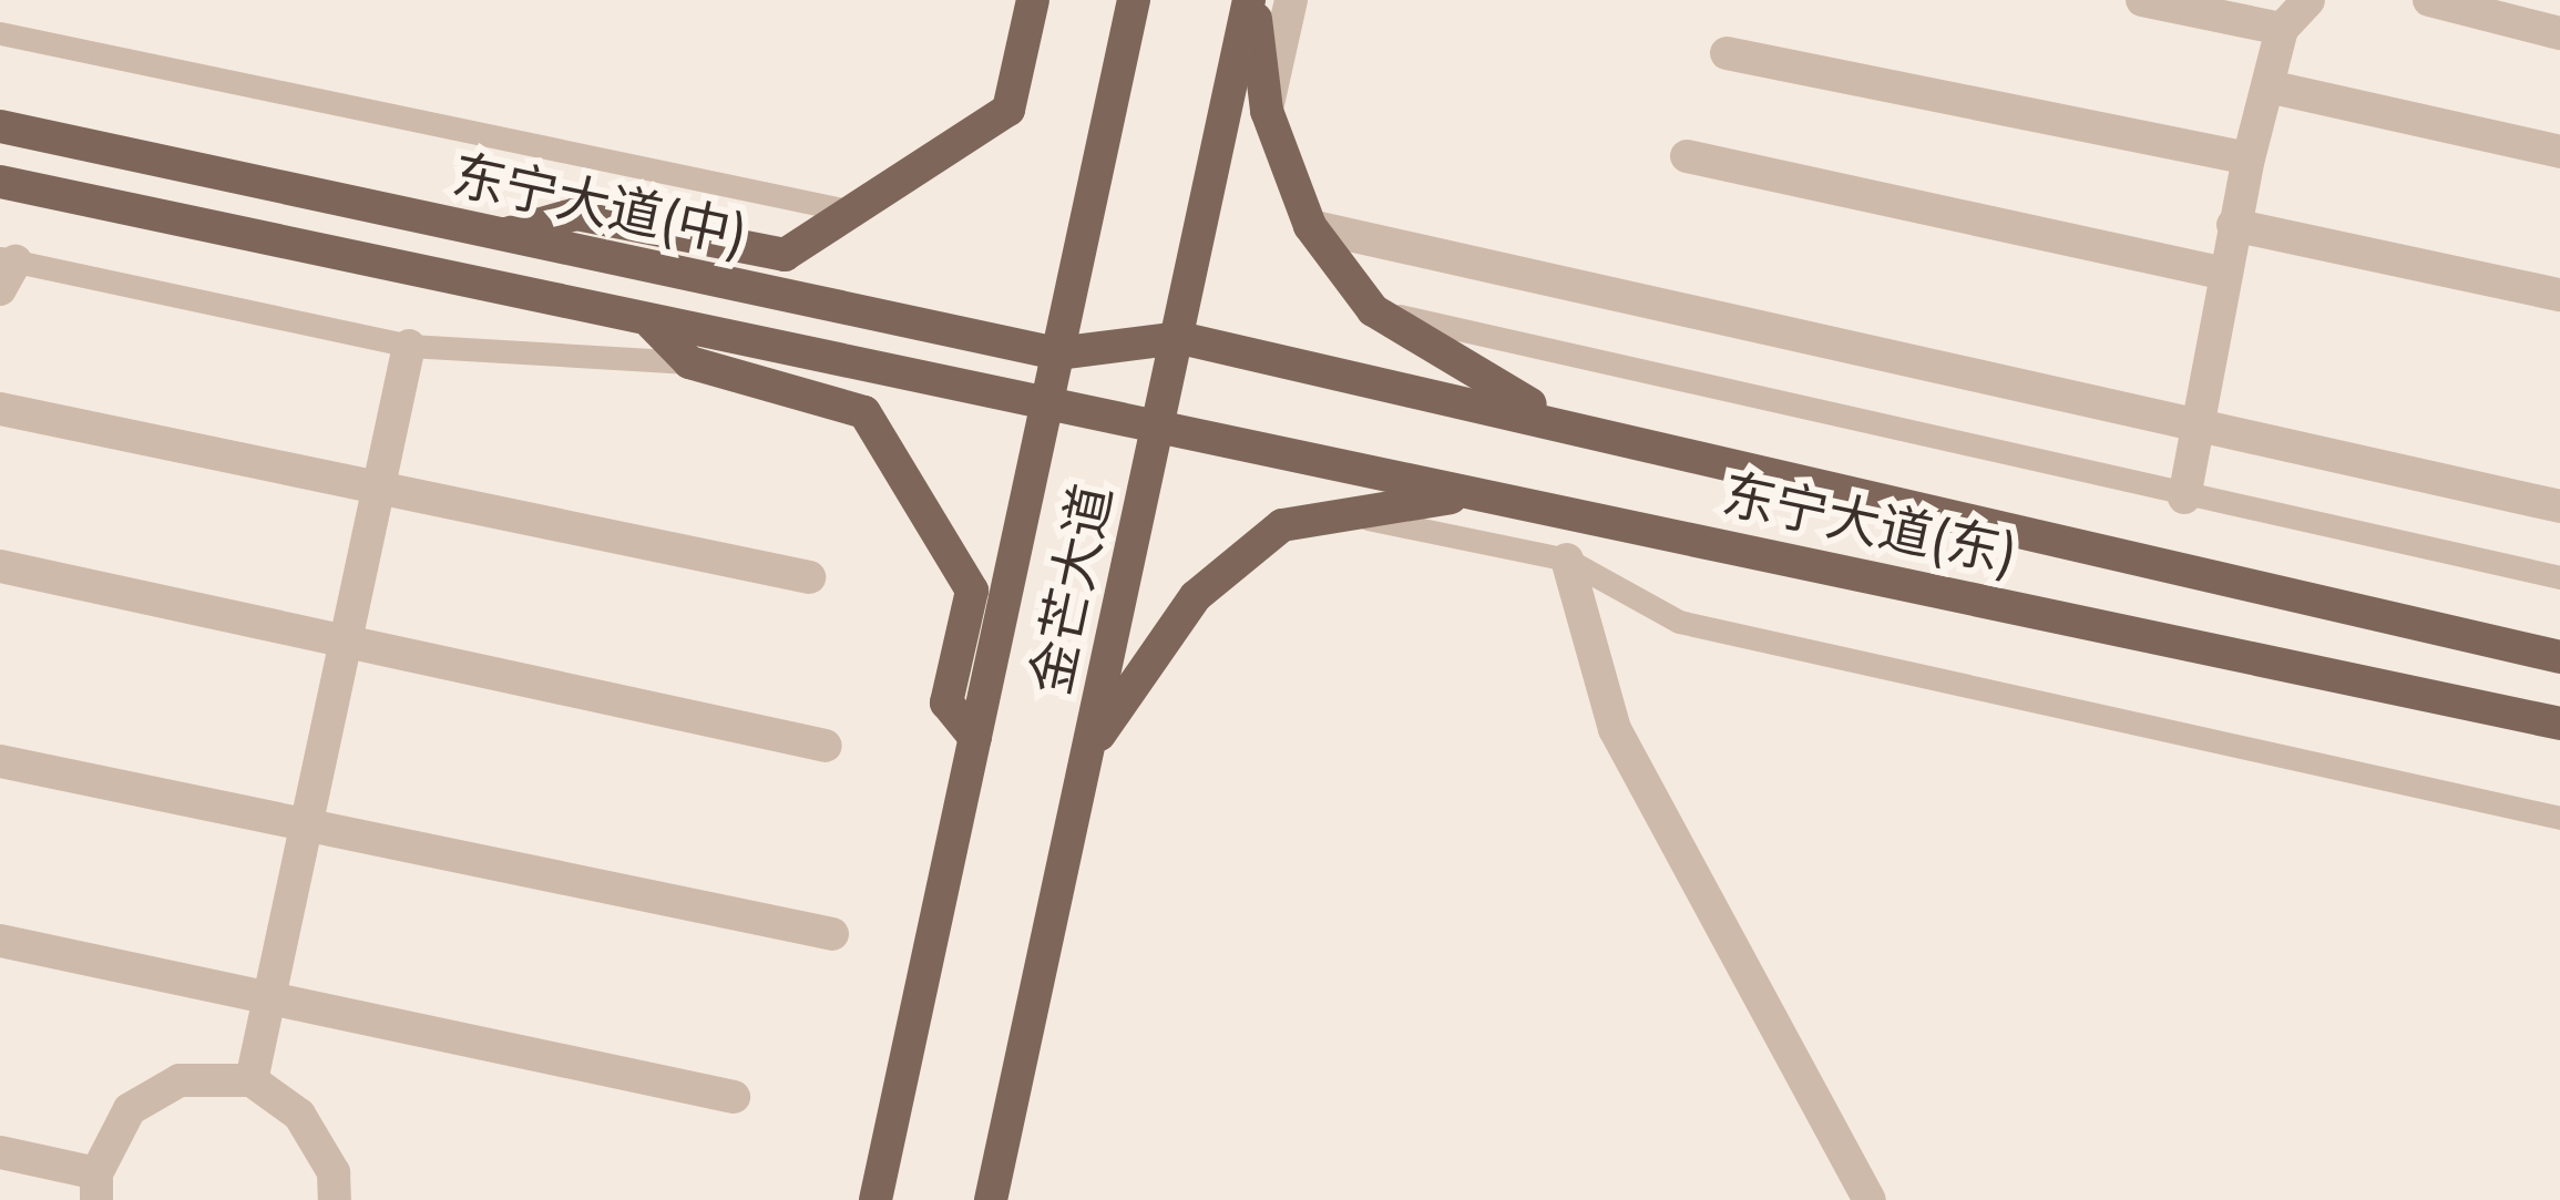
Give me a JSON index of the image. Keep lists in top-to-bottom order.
{
  "streets": {
    "main road": ["东宁大道(中)", "东宁大道(东)", "金芒大道"]
  },
  "crossings": [
    ["东宁大道(中)", "东宁大道(东)"],
    ["东宁大道(中)", "金芒大道"],
    ["东宁大道(东)", "金芒大道"]
  ]
}
